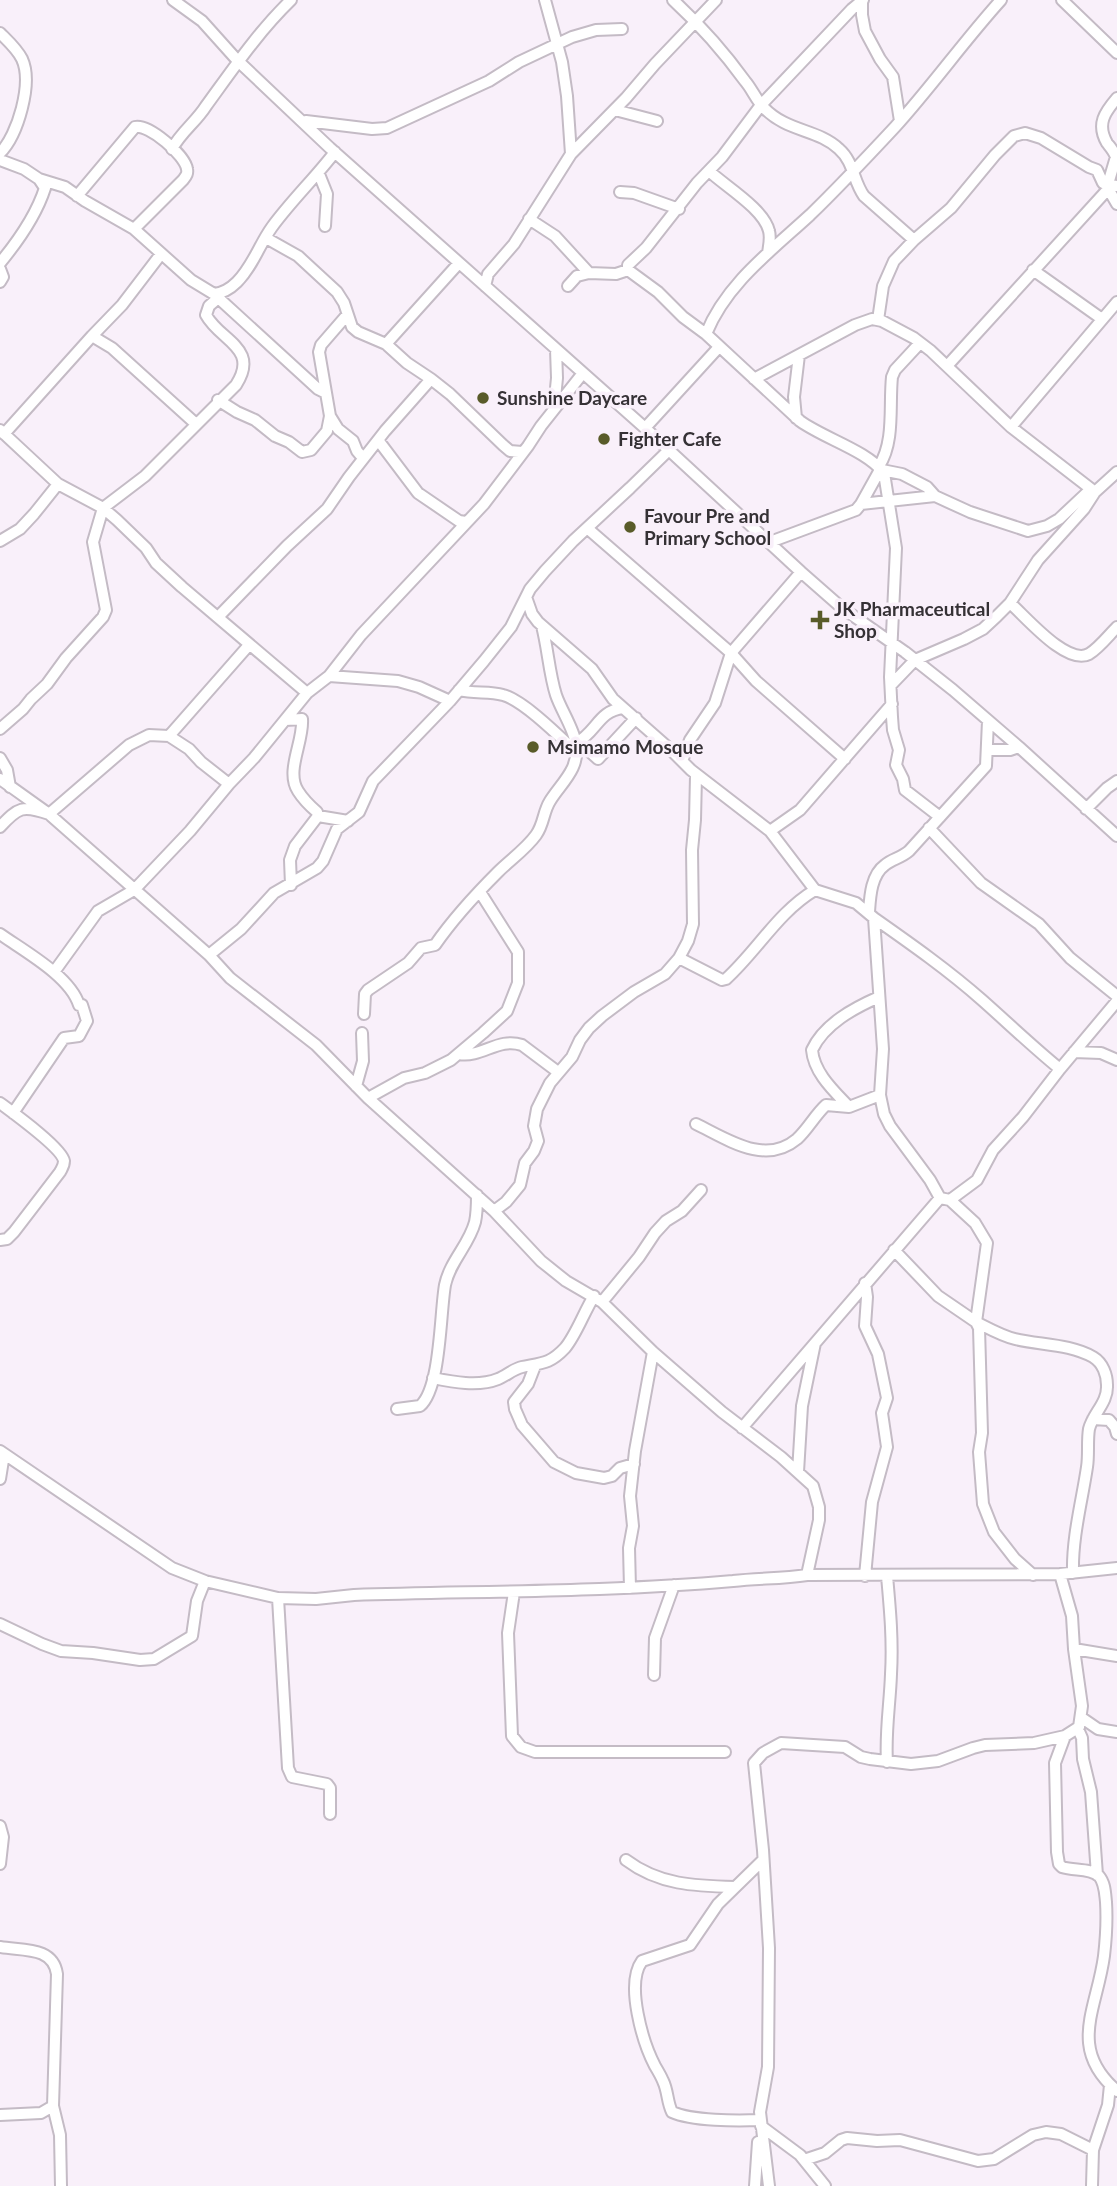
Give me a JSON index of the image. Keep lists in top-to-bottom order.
{
  "places": {
    "other": [
      "Sunshine Daycare",
      "Fighter Cafe",
      "Favour Pre and Primary School",
      "Msimamo Mosque"
    ],
    "health": ["JK Pharmaceutical Shop"]
  }
}
